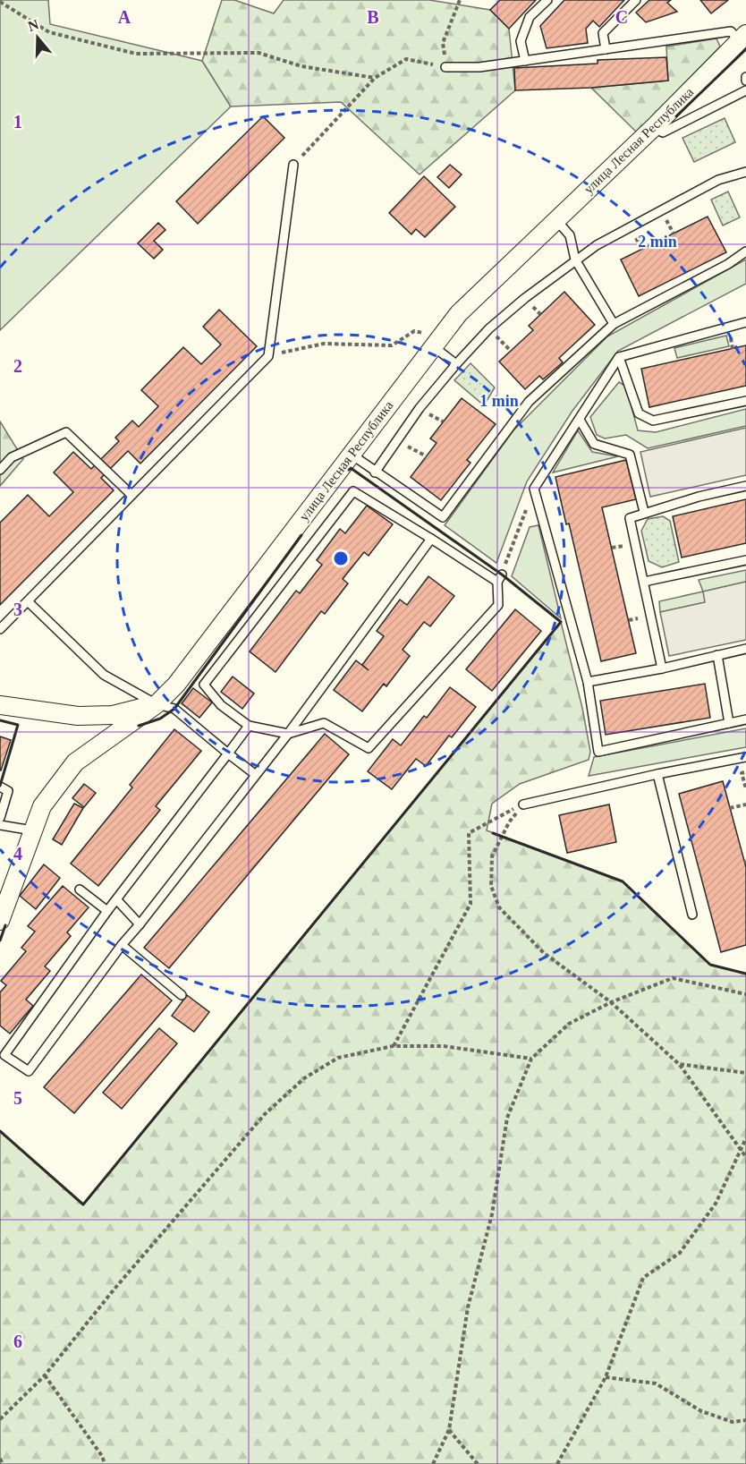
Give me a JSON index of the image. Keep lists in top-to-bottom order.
{
  "streets": {
    "street": ["улица Лесная Республика"]
  },
  "north": "top",
  "grid": {
    "columns": ["A", "B", "C"],
    "rows": [
      "1",
      "2",
      "3",
      "4",
      "5",
      "6"
    ]
  },
  "rings": ["2 min", "1 min"]
}
